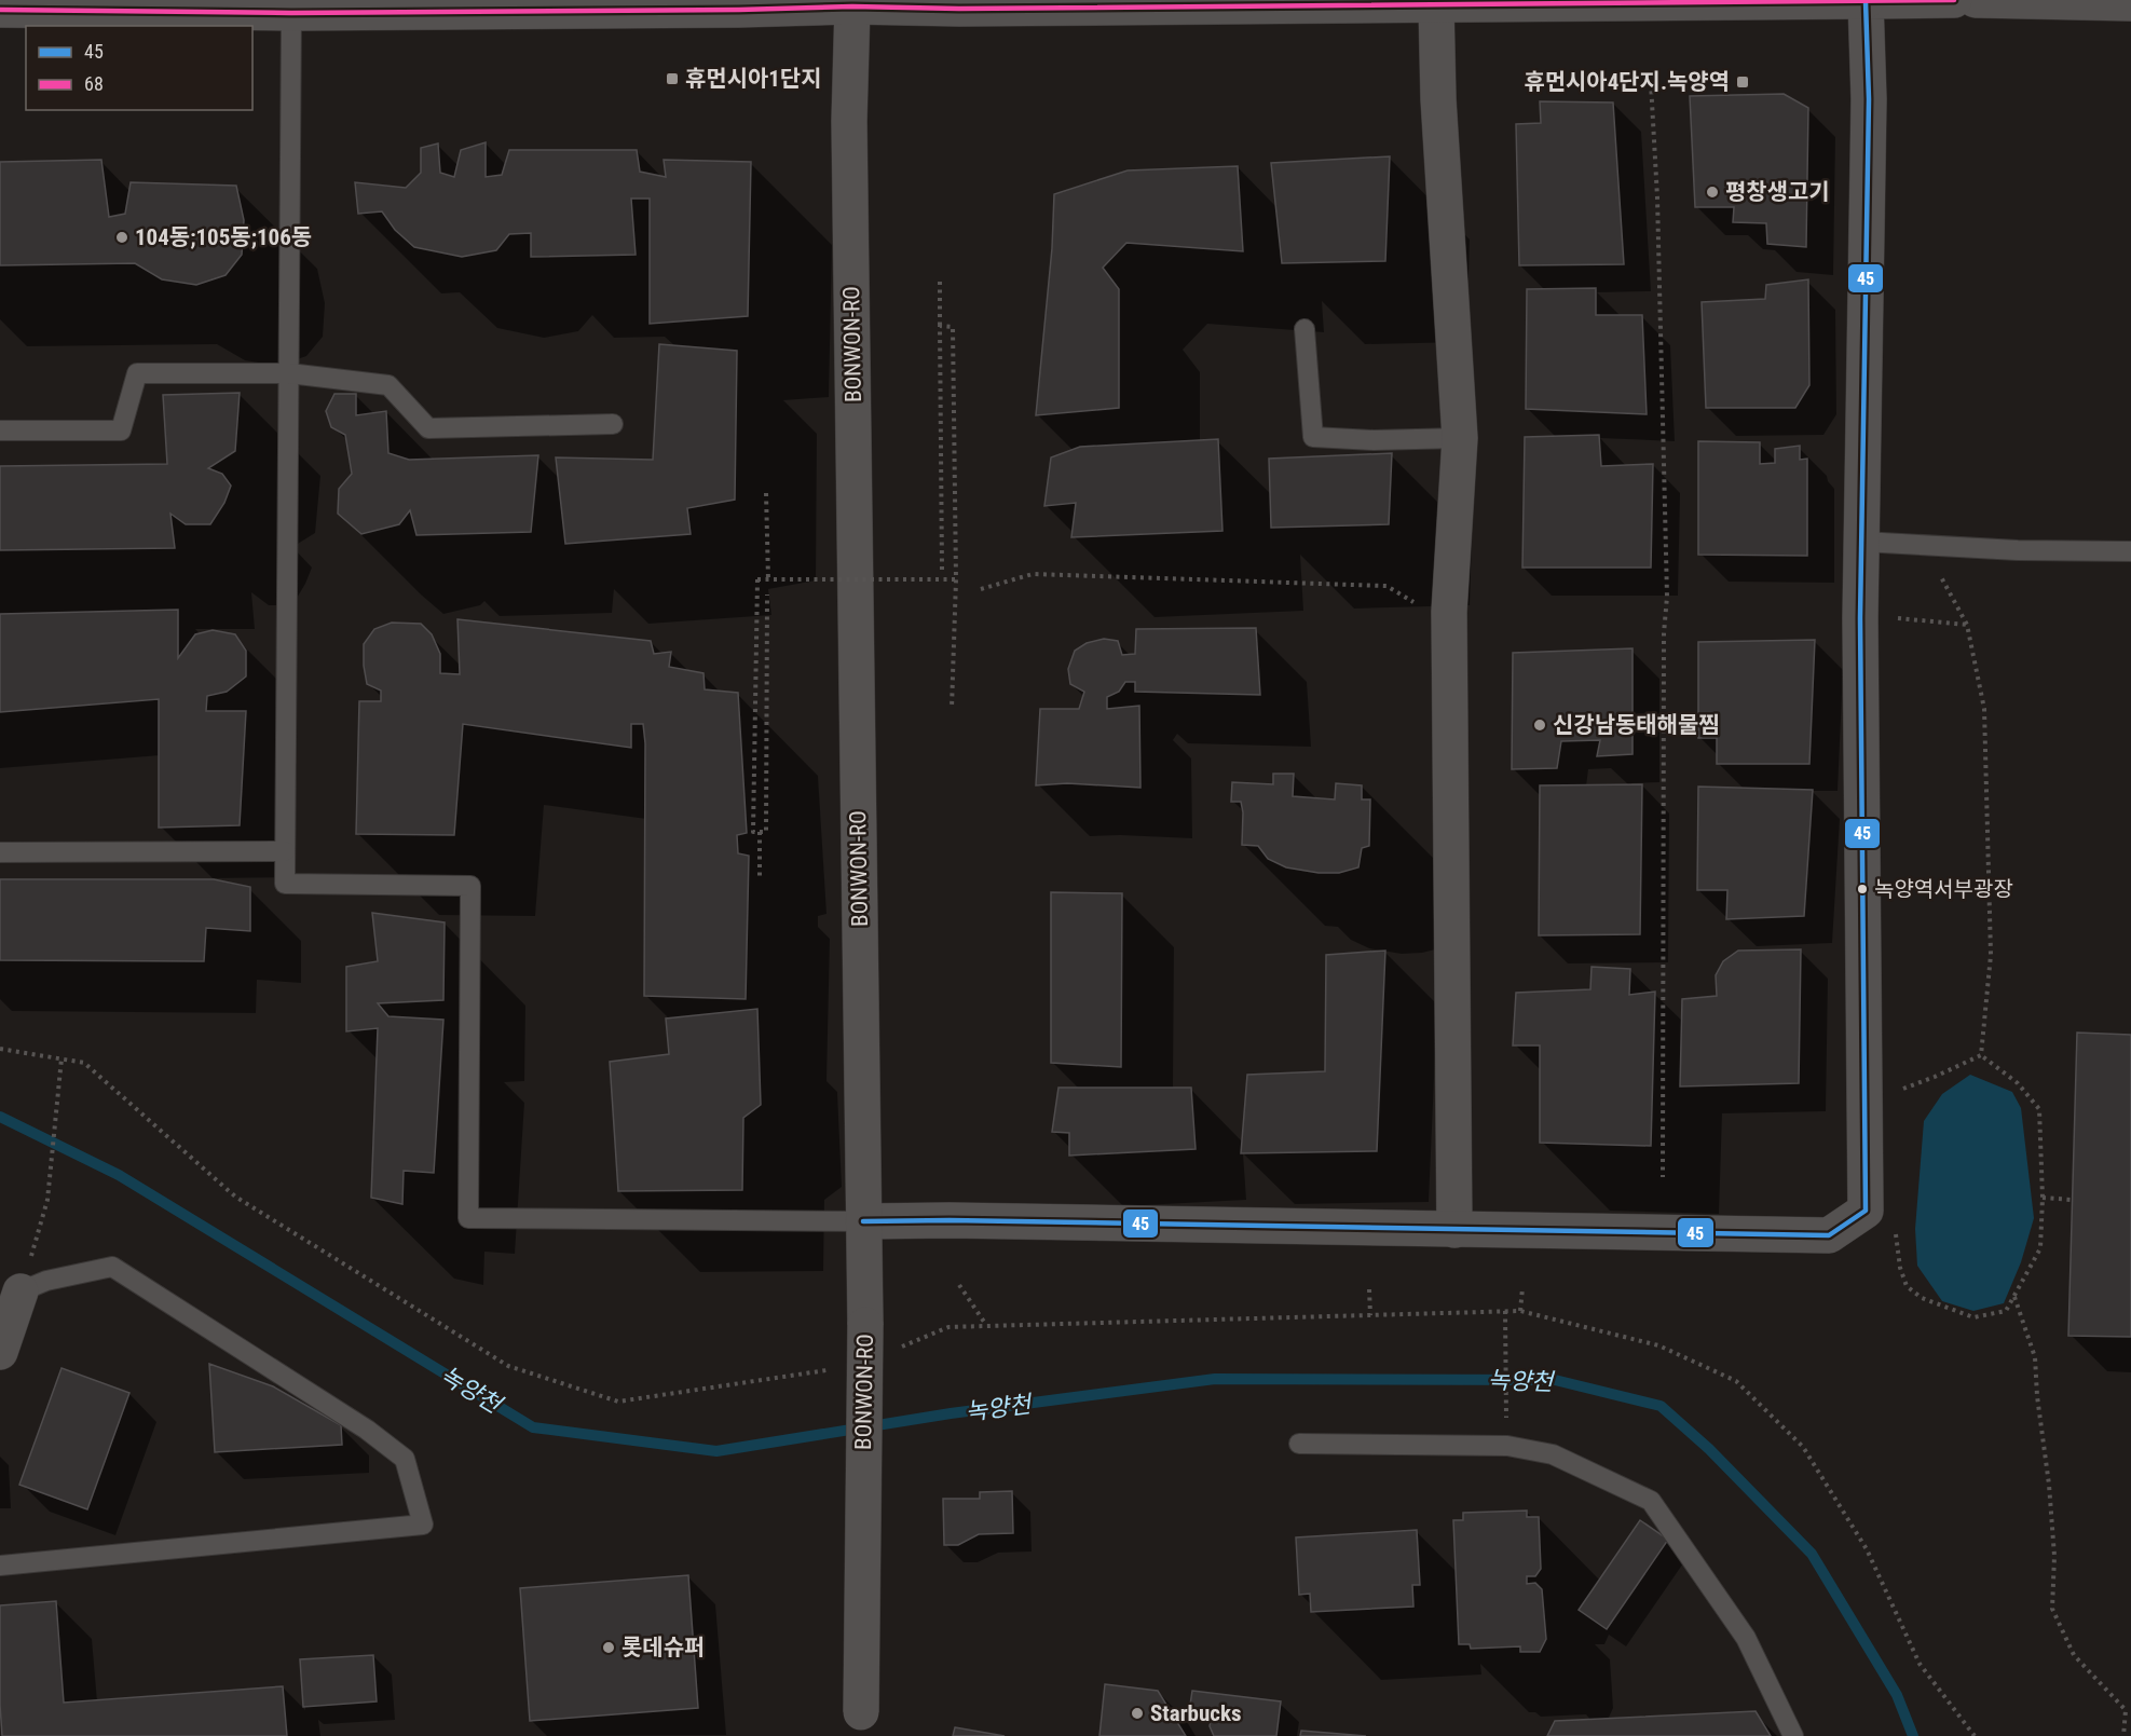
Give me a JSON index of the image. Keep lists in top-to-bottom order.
{
  "streets": {
    "street": ["BONWON-RO"]
  },
  "water": ["녹양천"],
  "places": {
    "transit": ["휴먼시아1단지", "휴먼시아4단지.녹양역"],
    "other": [
      "평창생고기",
      "104동;105동;106동",
      "신강남동태해물찜",
      "녹양역서부광장",
      "롯데슈퍼",
      "Starbucks"
    ]
  },
  "lines": ["transit line 68", "transit line 45"],
  "legend": ["45", "68"]
}
